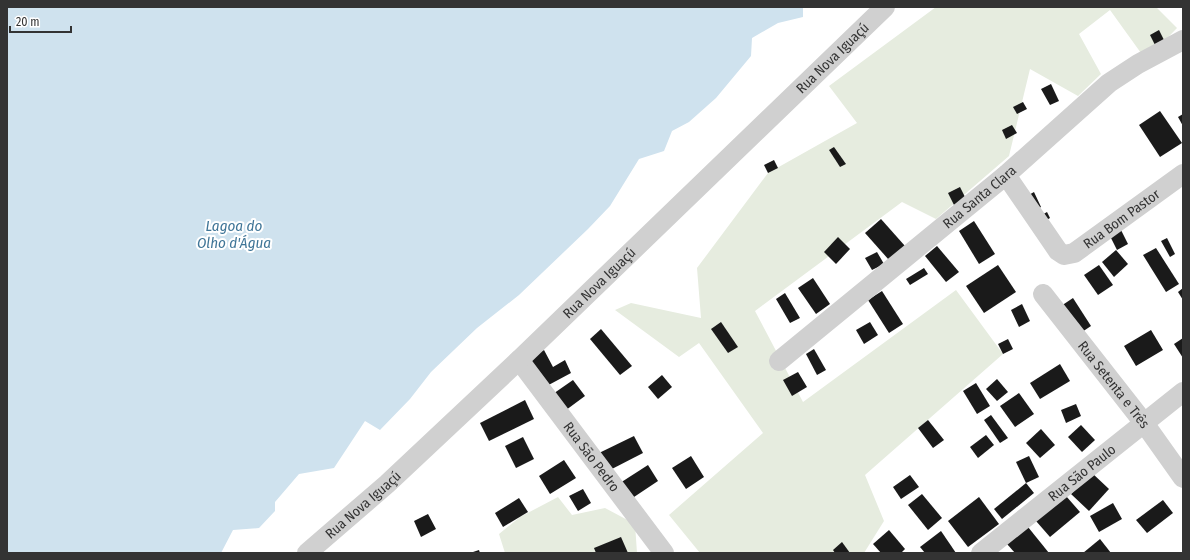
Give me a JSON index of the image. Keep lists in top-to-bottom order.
{
  "streets": {
    "street": [
      "Rua Nova Iguaçú",
      "Rua Santa Clara",
      "Rua Bom Pastor",
      "Rua Setenta e Três",
      "Rua São Pedro",
      "Rua São Paulo"
    ]
  },
  "crossings": [
    ["Rua Nova Iguaçú", "Rua São Pedro"],
    ["Rua Santa Clara", "Rua Bom Pastor"],
    ["Rua Setenta e Três", "Rua São Paulo"]
  ],
  "water": ["Lagoa do Olho d'Água"],
  "scale_bar": "20 m"
}
